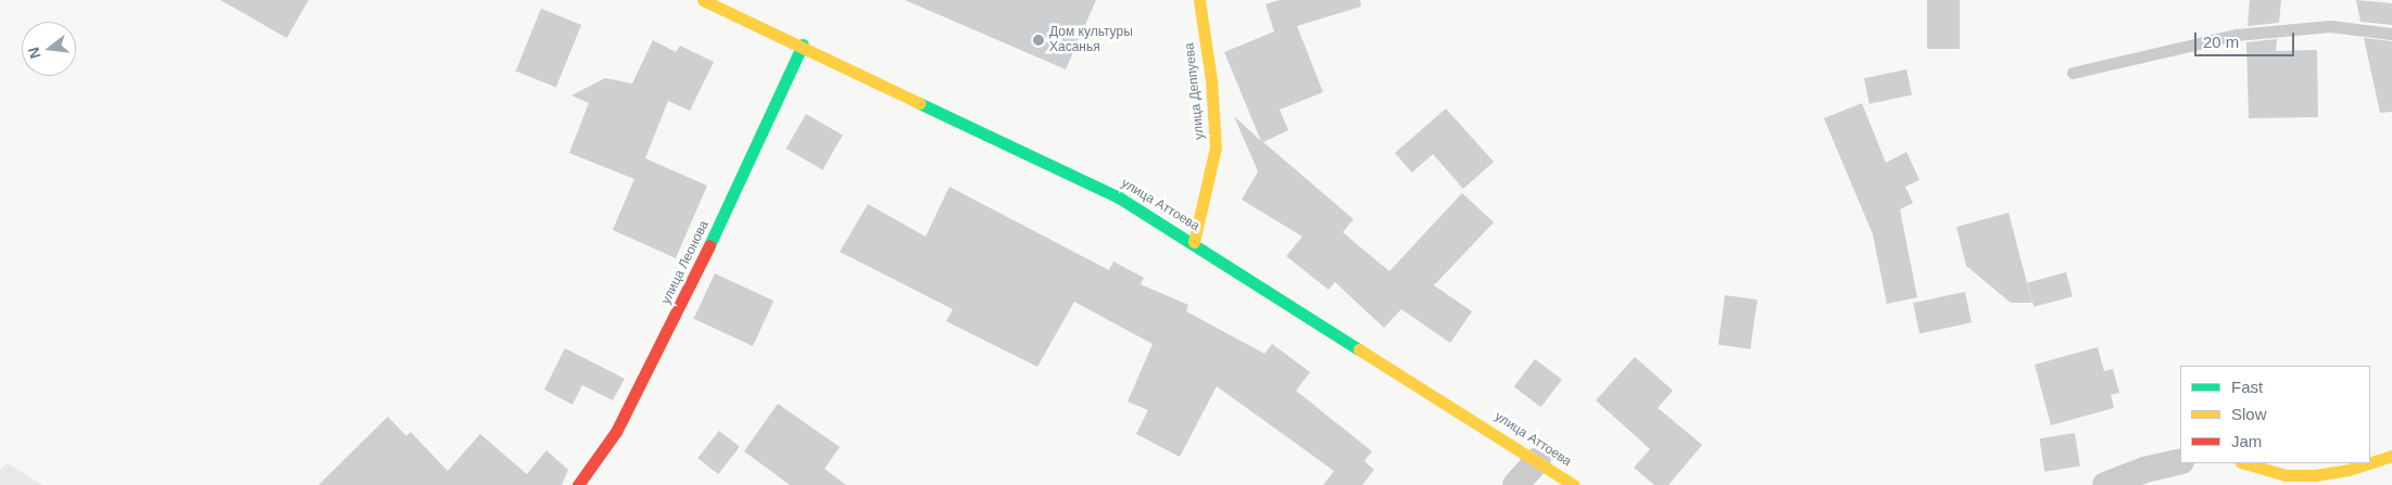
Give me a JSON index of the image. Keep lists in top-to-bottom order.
{
  "streets": {
    "street": ["улица Деппуева", "улица Аттоева", "улица Леонова"]
  },
  "crossings": [
    ["улица Деппуева", "улица Аттоева"],
    ["улица Аттоева", "улица Леонова"]
  ],
  "places": ["Дом культуры Хасанья"],
  "legend": ["Fast", "Slow", "Jam"],
  "scale_bar": "20 m",
  "north": "left"
}
